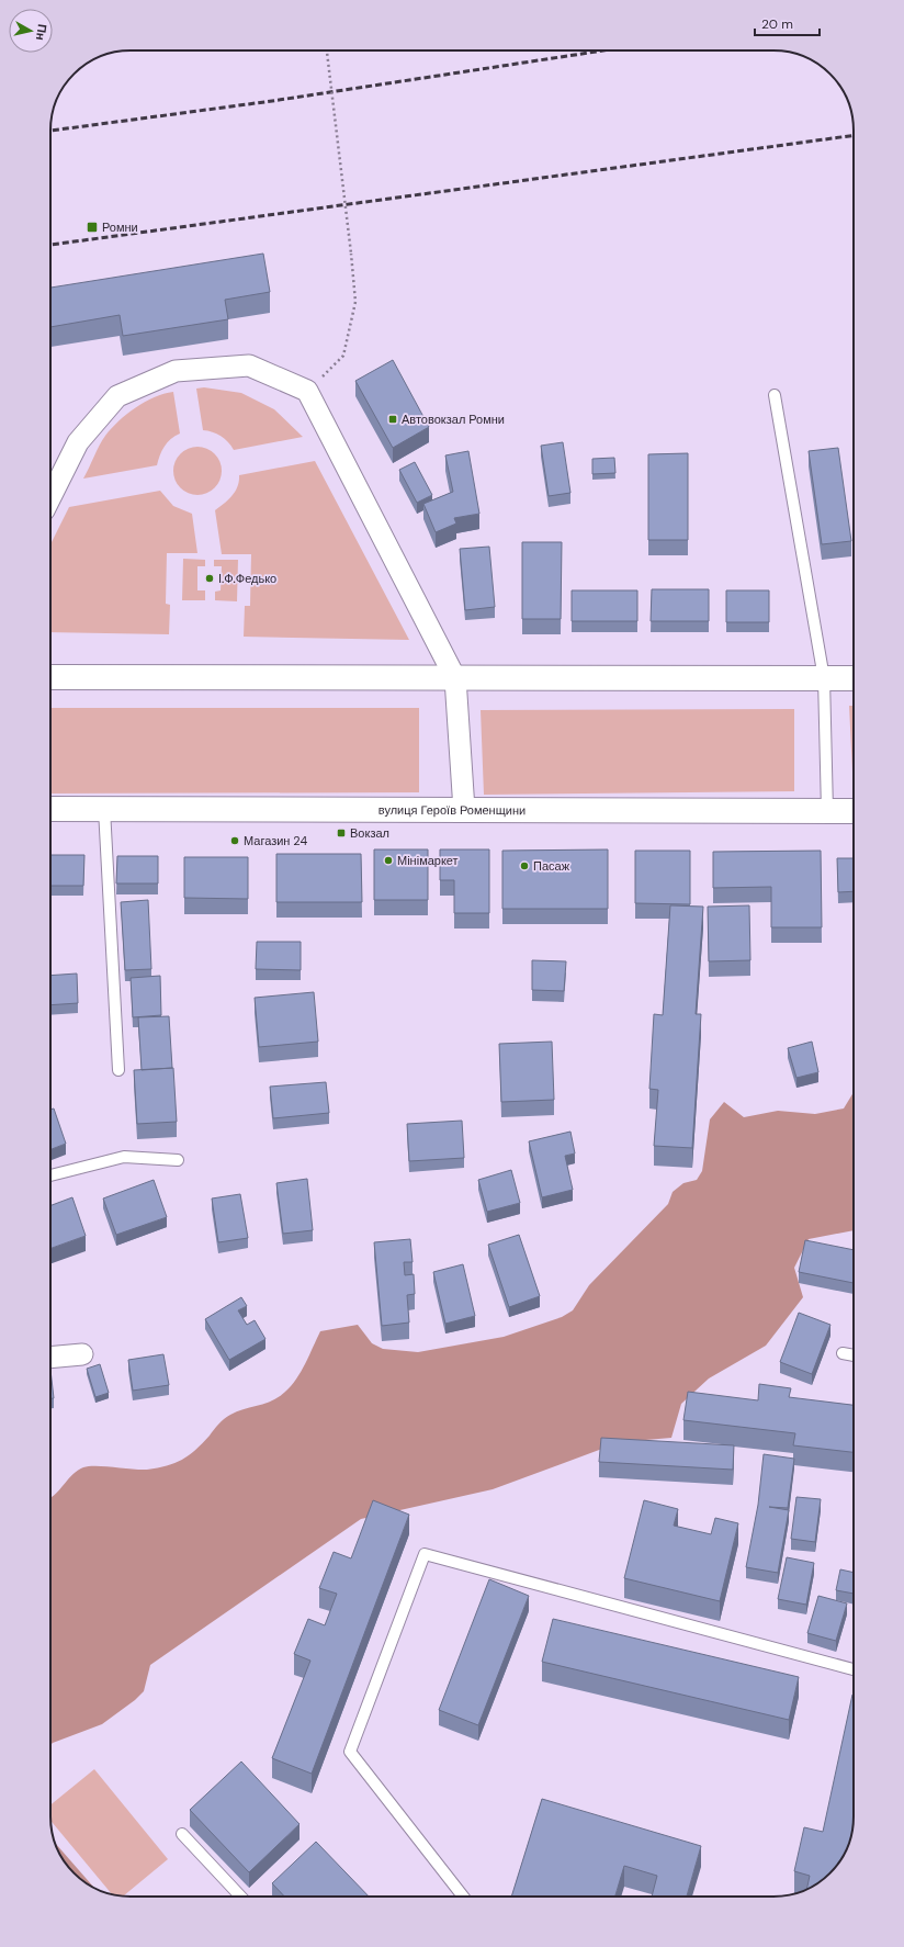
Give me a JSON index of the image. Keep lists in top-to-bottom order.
{
  "streets": {
    "street": ["вулиця Героїв Роменщини"]
  },
  "places": {
    "transit": ["Ромни", "Автовокзал Ромни", "Вокзал"],
    "other": [
      "І.Ф.Федько",
      "Магазин 24",
      "Мінімаркет",
      "Пасаж"
    ]
  },
  "scale_bar": "20 m",
  "north": "right"
}
